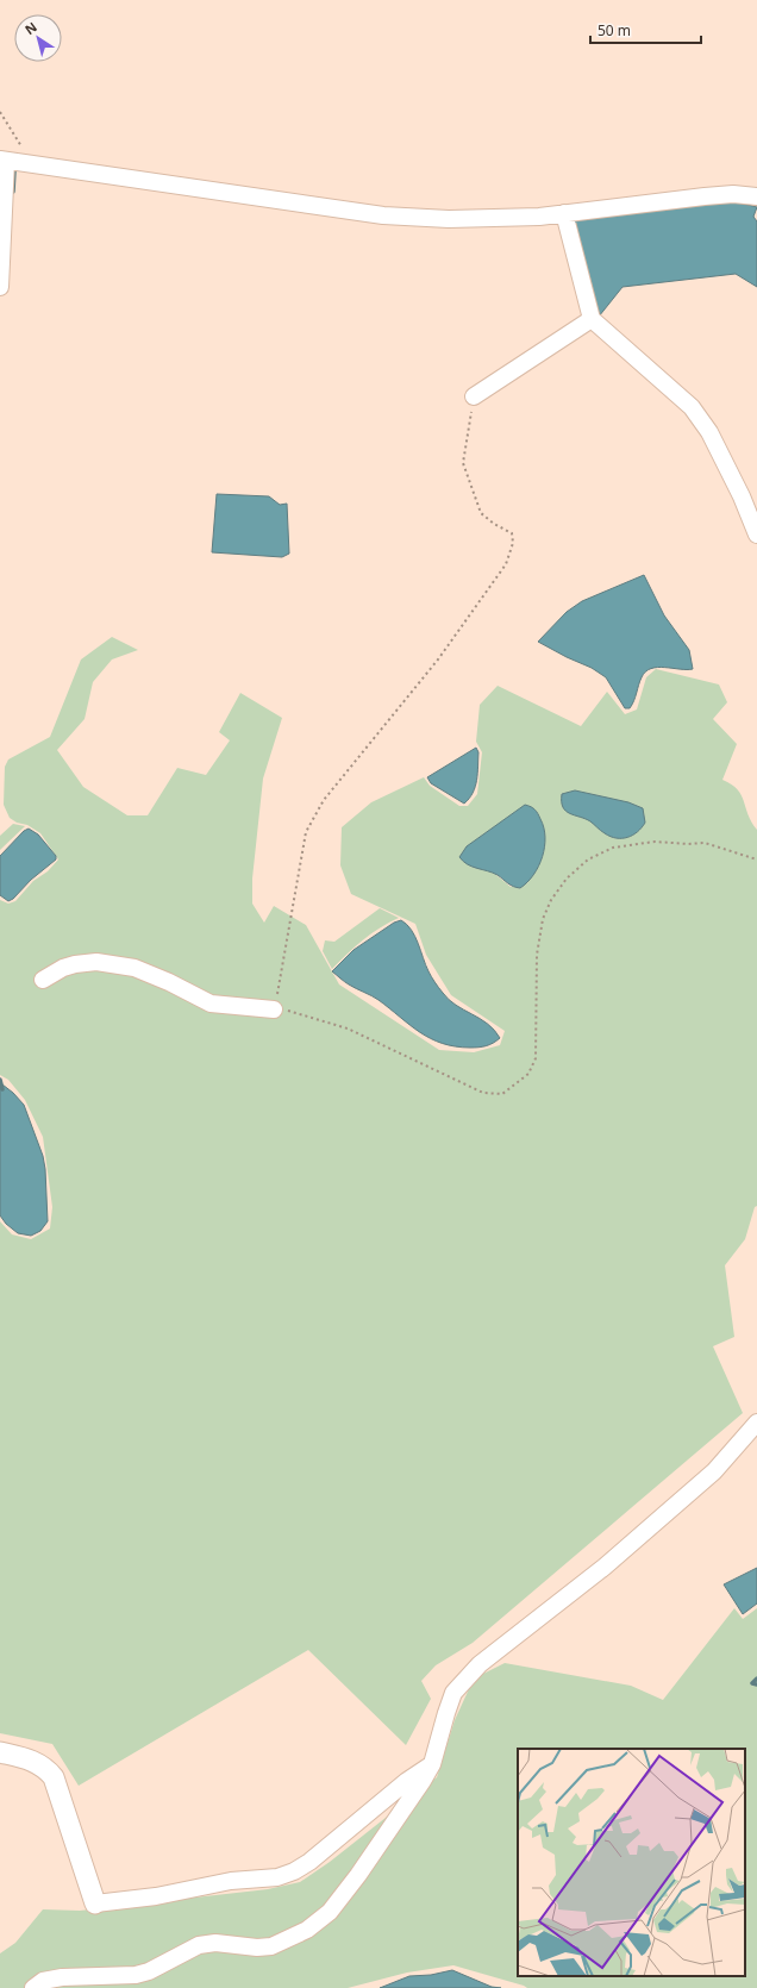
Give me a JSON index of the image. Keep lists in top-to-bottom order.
{
  "scale_bar": "50 m",
  "north": "top left"
}
